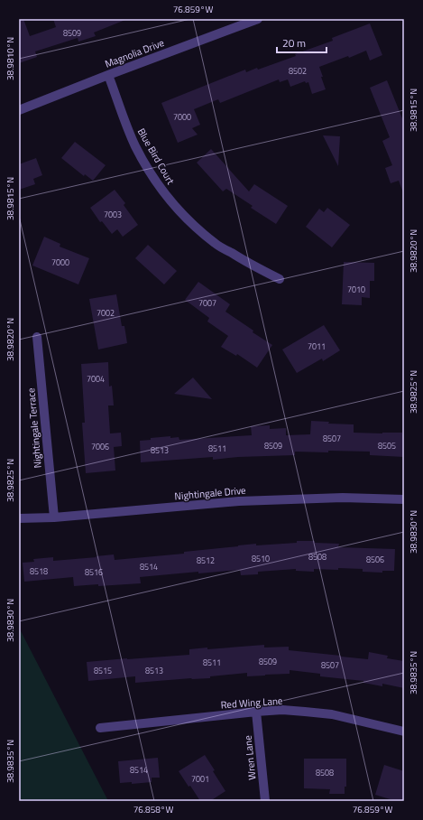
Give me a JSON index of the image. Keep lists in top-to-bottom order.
{
  "streets": {
    "street": [
      "Magnolia Drive",
      "Blue Bird Court",
      "Nightingale Terrace",
      "Nightingale Drive",
      "Red Wing Lane",
      "Wren Lane"
    ]
  },
  "crossings": [
    ["Magnolia Drive", "Blue Bird Court"],
    ["Nightingale Terrace", "Nightingale Drive"],
    ["Red Wing Lane", "Wren Lane"]
  ],
  "house_numbers": [
    "8509",
    "8502",
    "7000",
    "7003",
    "7000",
    "7010",
    "7007",
    "7002",
    "7011",
    "7004",
    "8507",
    "8509",
    "8505",
    "7006",
    "8511",
    "8513",
    "8508",
    "8510",
    "8506",
    "8512",
    "8514",
    "8518",
    "8516",
    "8509",
    "8511",
    "8507",
    "8515",
    "8513",
    "8514",
    "8508",
    "7001"
  ],
  "scale_bar": "20 m",
  "coordinates": [
    "76.859°W",
    "38.9810°N",
    "38.9815°N",
    "38.9820°N",
    "38.9825°N",
    "38.9830°N",
    "38.9835°N",
    "76.858°W"
  ]
}
